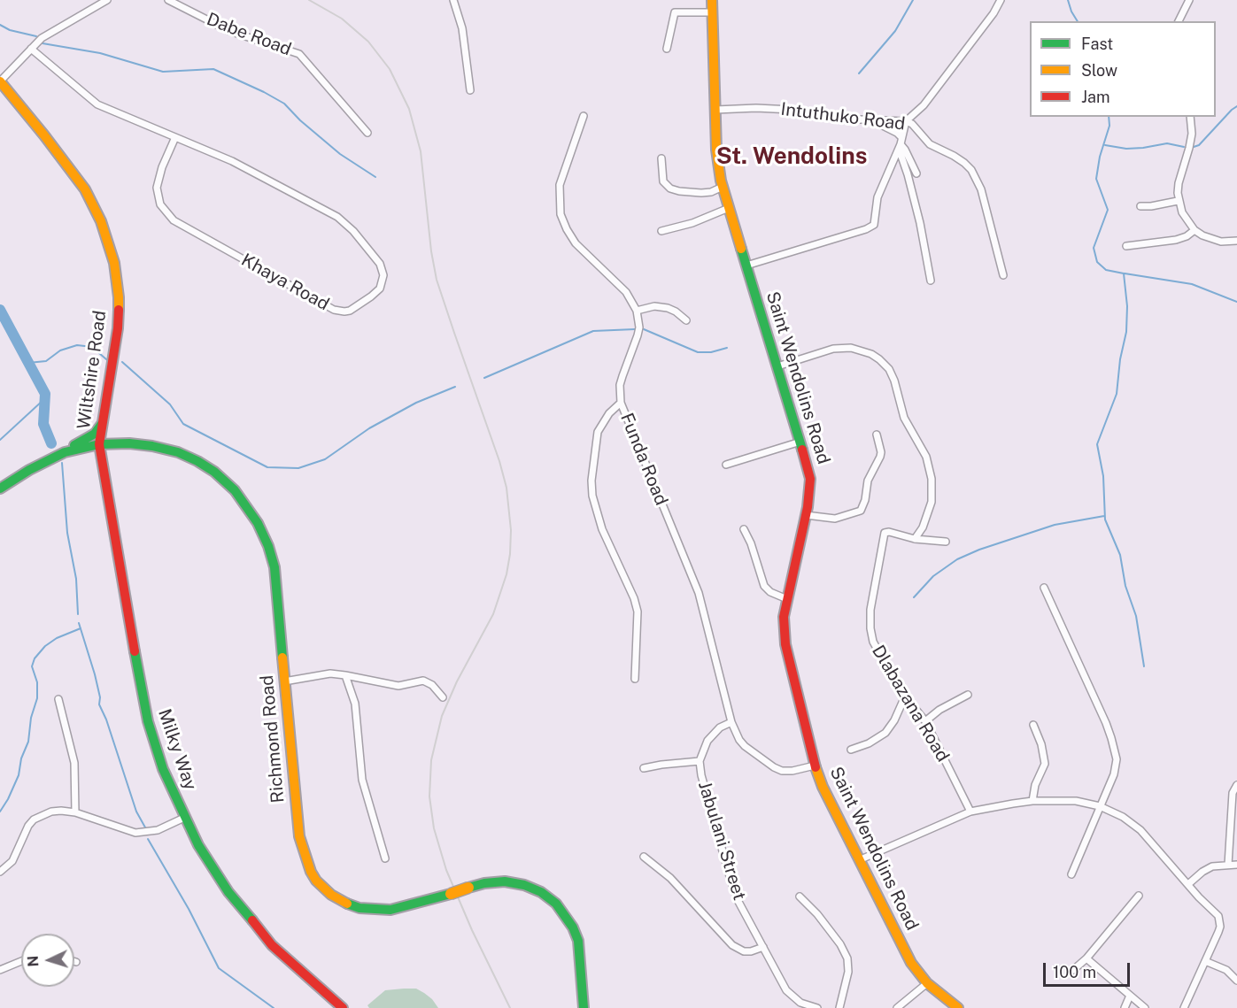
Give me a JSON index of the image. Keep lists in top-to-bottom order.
{
  "streets": {
    "main road": [
      "Wiltshire Road",
      "Saint Wendolins Road",
      "Richmond Road",
      "Milky Way"
    ],
    "street": [
      "Dabe Road",
      "Intuthuko Road",
      "Khaya Road",
      "Funda Road",
      "Dlabazana Road",
      "Jabulani Street"
    ]
  },
  "crossings": [
    ["Intuthuko Road", "Saint Wendolins Road"],
    ["Wiltshire Road", "Richmond Road"],
    ["Wiltshire Road", "Milky Way"],
    ["Saint Wendolins Road", "Funda Road"],
    ["Funda Road", "Jabulani Street"],
    ["Richmond Road", "Milky Way"]
  ],
  "districts": ["St. Wendolins"],
  "legend": ["Fast", "Slow", "Jam"],
  "scale_bar": "100 m",
  "north": "left"
}
